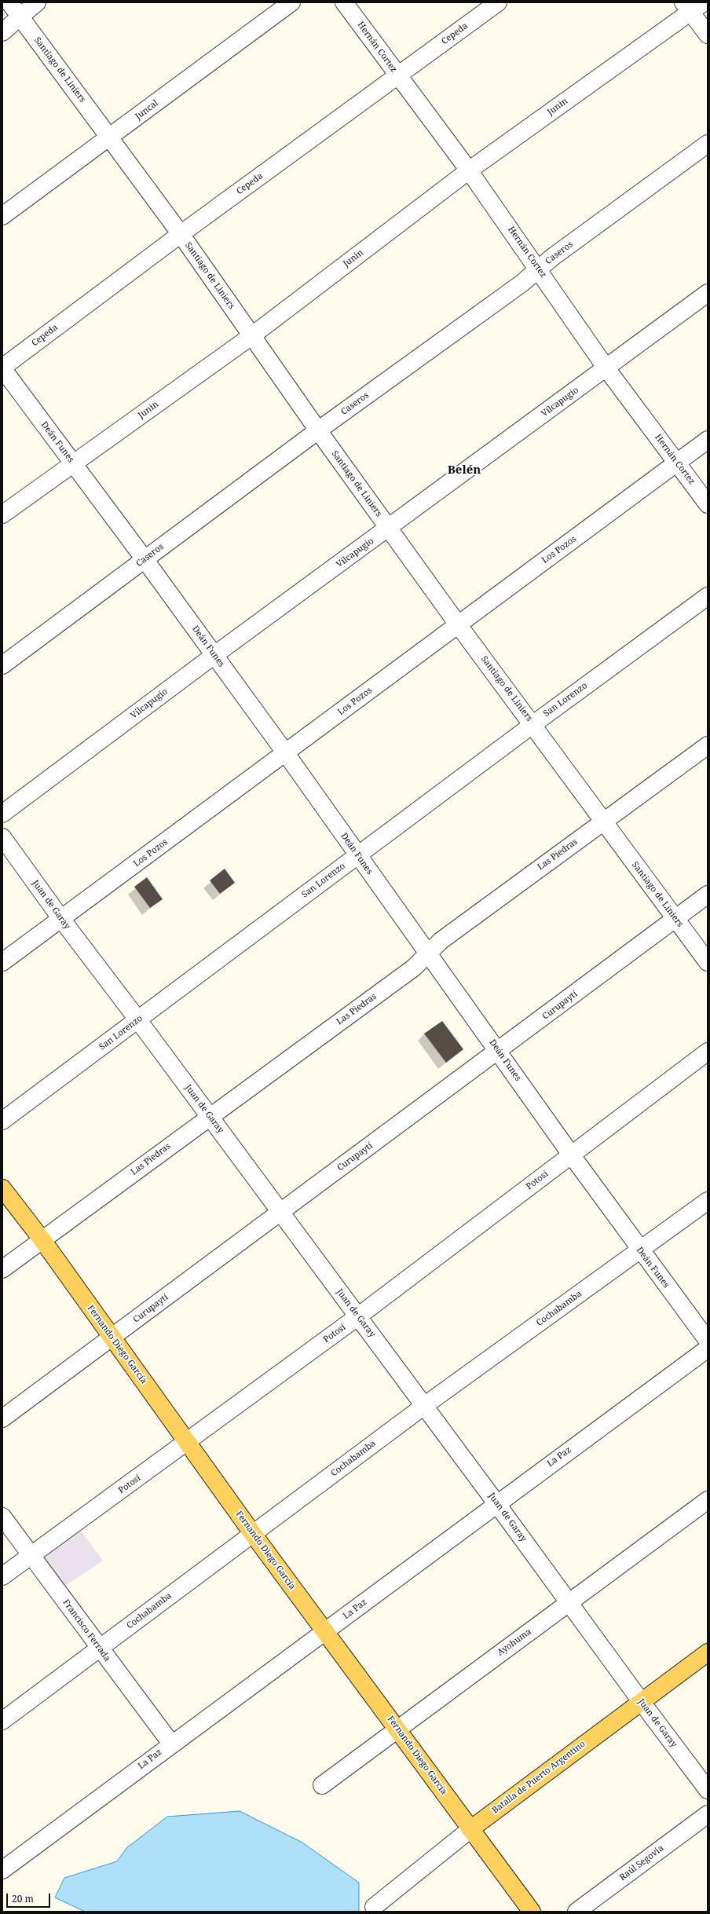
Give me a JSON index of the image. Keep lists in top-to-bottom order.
{
  "streets": {
    "main road": ["Fernando Diego García", "Batalla de Puerto Argentino"],
    "street": [
      "Cepeda",
      "Hernán Cortez",
      "Santiago de Liniers",
      "Junin",
      "Juncal",
      "Caseros",
      "Vilcapugio",
      "Deán Funes",
      "Los Pozos",
      "San Lorenzo",
      "Las Piedras",
      "Juan de Garay",
      "Curupaytí",
      "Potosí",
      "Cochabamba",
      "La Paz",
      "Francisco Ferrada",
      "Ayohuma",
      "Raúl Segovia"
    ]
  },
  "crossings": [
    ["Cepeda", "Hernán Cortez"],
    ["Cepeda", "Santiago de Liniers"],
    ["Cepeda", "Deán Funes"],
    ["Hernán Cortez", "Junin"],
    ["Hernán Cortez", "Caseros"],
    ["Hernán Cortez", "Vilcapugio"],
    ["Hernán Cortez", "Los Pozos"],
    ["Santiago de Liniers", "Junin"],
    ["Santiago de Liniers", "Juncal"],
    ["Santiago de Liniers", "Caseros"],
    ["Santiago de Liniers", "Vilcapugio"],
    ["Santiago de Liniers", "Los Pozos"],
    ["Santiago de Liniers", "San Lorenzo"],
    ["Santiago de Liniers", "Las Piedras"],
    ["Santiago de Liniers", "Curupaytí"],
    ["Junin", "Deán Funes"],
    ["Caseros", "Deán Funes"],
    ["Vilcapugio", "Deán Funes"],
    ["Deán Funes", "Los Pozos"],
    ["Deán Funes", "San Lorenzo"],
    ["Deán Funes", "Las Piedras"],
    ["Deán Funes", "Curupaytí"],
    ["Deán Funes", "Potosí"],
    ["Deán Funes", "Cochabamba"],
    ["Los Pozos", "Juan de Garay"],
    ["San Lorenzo", "Juan de Garay"],
    ["Las Piedras", "Juan de Garay"],
    ["Las Piedras", "Fernando Diego García"],
    ["Juan de Garay", "Curupaytí"],
    ["Juan de Garay", "Potosí"],
    ["Juan de Garay", "Cochabamba"],
    ["Juan de Garay", "La Paz"],
    ["Juan de Garay", "Ayohuma"],
    ["Juan de Garay", "Batalla de Puerto Argentino"],
    ["Curupaytí", "Fernando Diego García"],
    ["Potosí", "Fernando Diego García"],
    ["Potosí", "Francisco Ferrada"],
    ["Cochabamba", "Fernando Diego García"],
    ["Cochabamba", "Francisco Ferrada"],
    ["Fernando Diego García", "La Paz"],
    ["Fernando Diego García", "Ayohuma"],
    ["Fernando Diego García", "Batalla de Puerto Argentino"],
    ["La Paz", "Francisco Ferrada"]
  ],
  "districts": ["Belén"],
  "scale_bar": "20 m"
}
